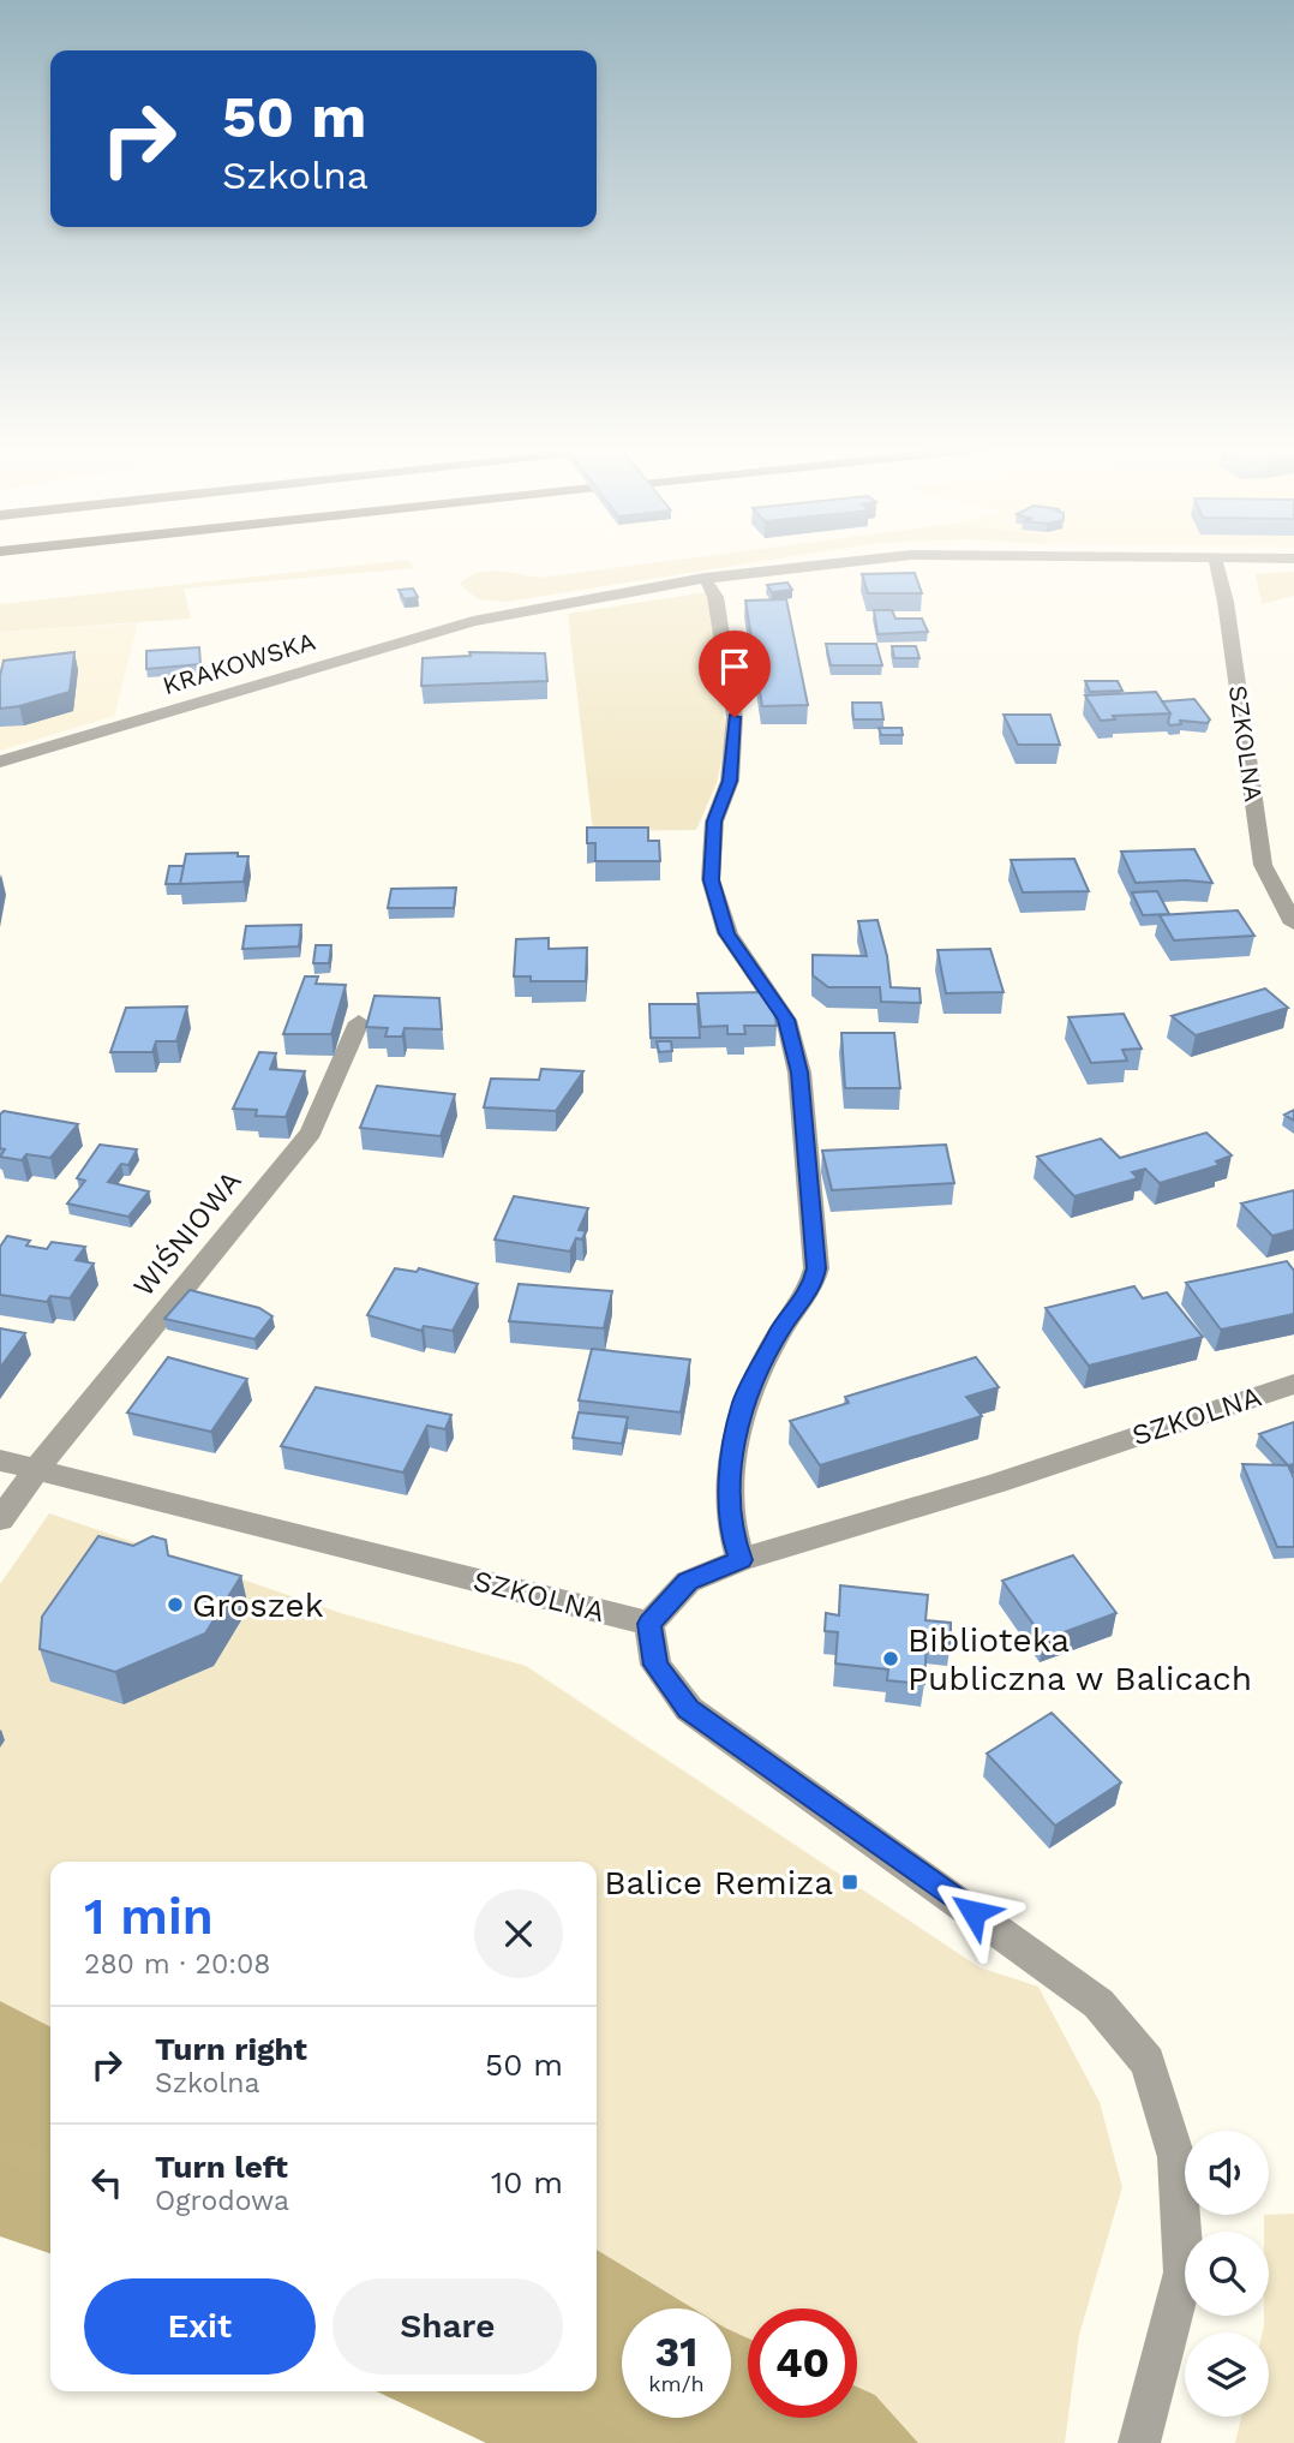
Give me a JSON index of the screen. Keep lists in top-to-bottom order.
{
  "streets": {
    "street": ["KRAKOWSKA", "SZKOLNA", "WIŚNIOWA"]
  },
  "crossings": [
    ["SZKOLNA", "WIŚNIOWA"]
  ],
  "places": {
    "other": ["Groszek", "Biblioteka Publiczna w Balicach"],
    "transit": ["Balice Remiza"]
  },
  "page": {
    "turn": ["50 m", "Szkolna"],
    "heading": ["1 min", "280 m · 20:08"],
    "list": [
      {
        "name": "Turn right",
        "note": "Szkolna",
        "value": "50 m"
      },
      {
        "name": "Turn left",
        "note": "Ogrodowa",
        "value": "10 m"
      }
    ],
    "buttons": ["Exit", "Share"],
    "speed": "31 km/h",
    "limit": "40"
  }
}
